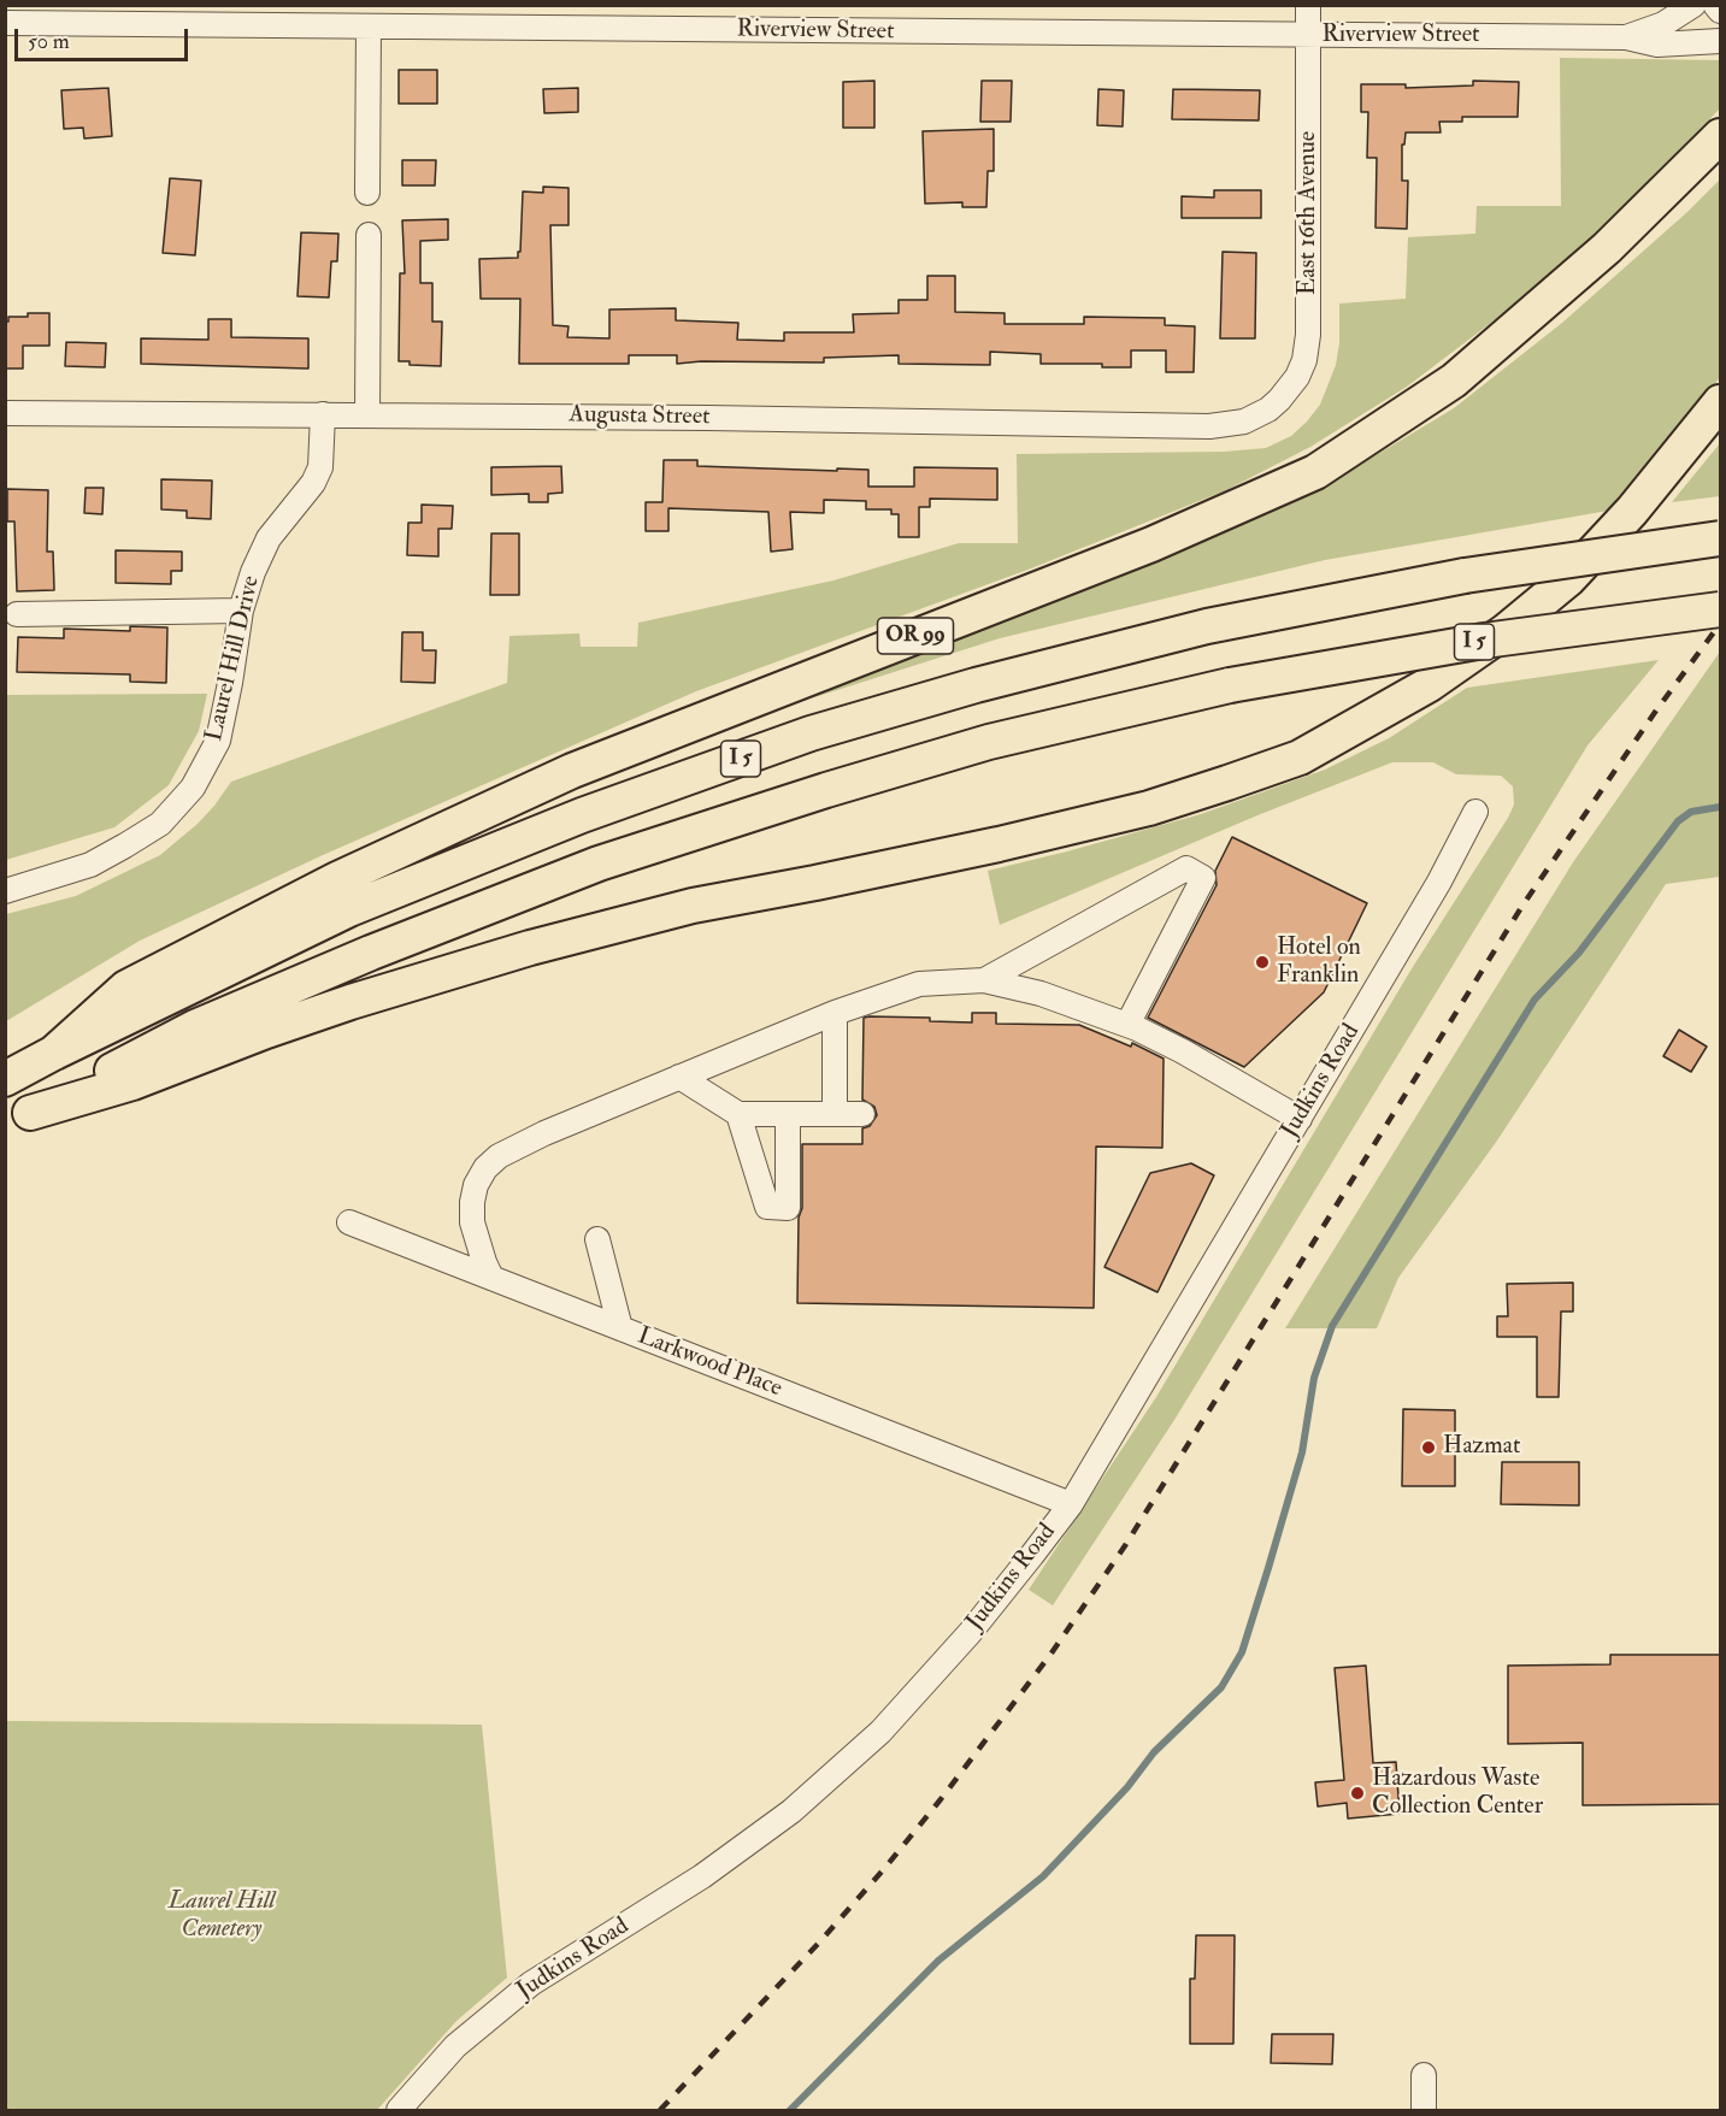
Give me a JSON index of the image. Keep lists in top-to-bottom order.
{
  "streets": {
    "highway": ["OR 99", "I 5"],
    "street": [
      "Riverview Street",
      "East 16th Avenue",
      "Augusta Street",
      "Laurel Hill Drive",
      "Judkins Road",
      "Larkwood Place"
    ]
  },
  "crossings": [
    ["Riverview Street", "East 16th Avenue"],
    ["East 16th Avenue", "Augusta Street"],
    ["Augusta Street", "Laurel Hill Drive"],
    ["OR 99", "I 5"],
    ["Judkins Road", "Larkwood Place"]
  ],
  "parks": ["Laurel Hill Cemetery"],
  "places": ["Hotel on Franklin", "Hazmat", "Hazardous Waste Collection Center"],
  "scale_bar": "50 m"
}
